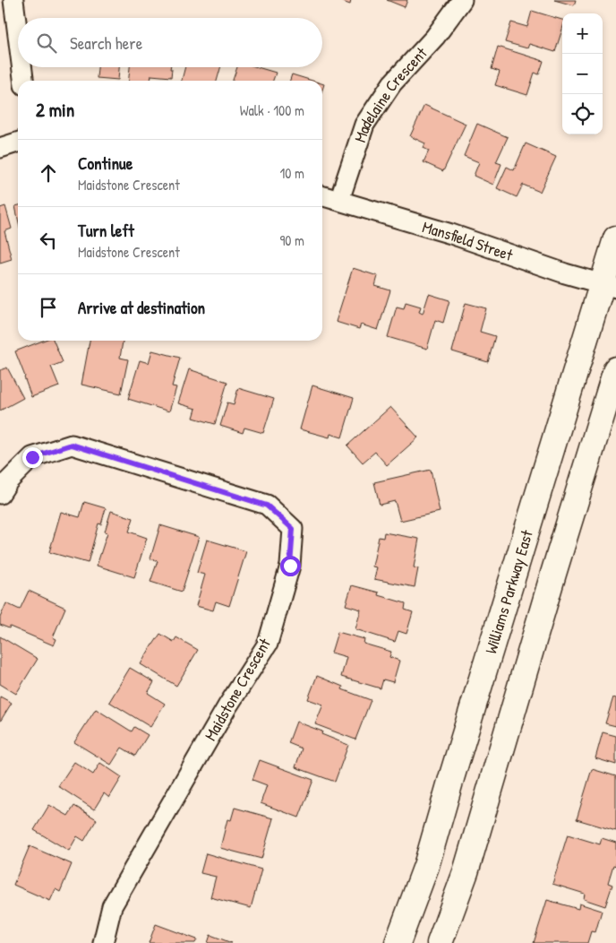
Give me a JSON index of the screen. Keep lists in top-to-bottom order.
{
  "streets": {
    "main road": ["Williams Parkway East"],
    "street": ["Madelaine Crescent", "Mansfield Street", "Maidstone Crescent"]
  },
  "crossings": [
    ["Madelaine Crescent", "Mansfield Street"],
    ["Mansfield Street", "Williams Parkway East"]
  ],
  "page": {
    "map_buttons": ["+", "−"],
    "search": "Search here",
    "heading": ["2 min", "Walk · 100 m"],
    "list": [
      ["Continue", "Maidstone Crescent", "10 m"],
      ["Turn left", "Maidstone Crescent", "90 m"],
      "Arrive at destination"
    ]
  }
}
